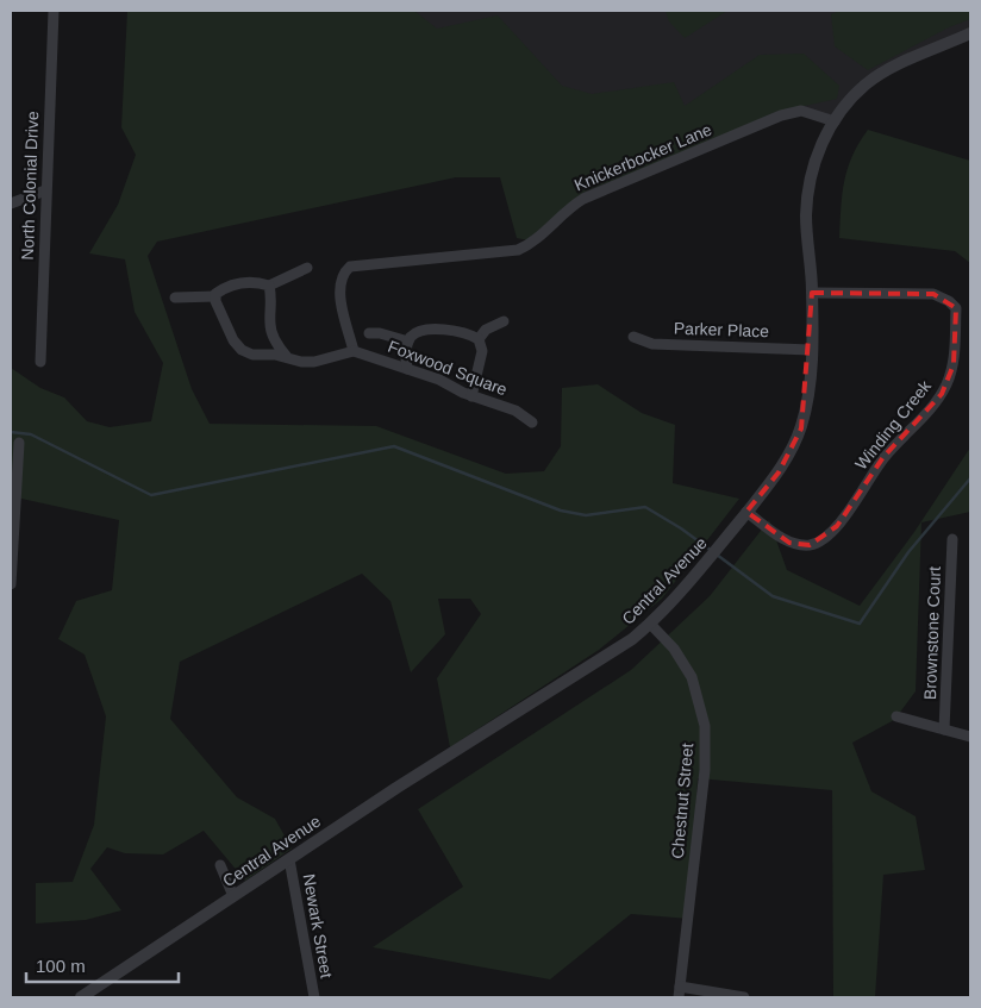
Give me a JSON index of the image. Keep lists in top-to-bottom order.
{
  "streets": {
    "street": [
      "Knickerbocker Lane",
      "North Colonial Drive",
      "Parker Place",
      "Foxwood Square",
      "Winding Creek",
      "Central Avenue",
      "Brownstone Court",
      "Chestnut Street",
      "Newark Street"
    ]
  },
  "crossings": [
    ["Knickerbocker Lane", "Foxwood Square"],
    ["Knickerbocker Lane", "Central Avenue"],
    ["Parker Place", "Central Avenue"],
    ["Winding Creek", "Central Avenue"],
    ["Central Avenue", "Chestnut Street"],
    ["Central Avenue", "Newark Street"]
  ],
  "scale_bar": "100 m"
}
